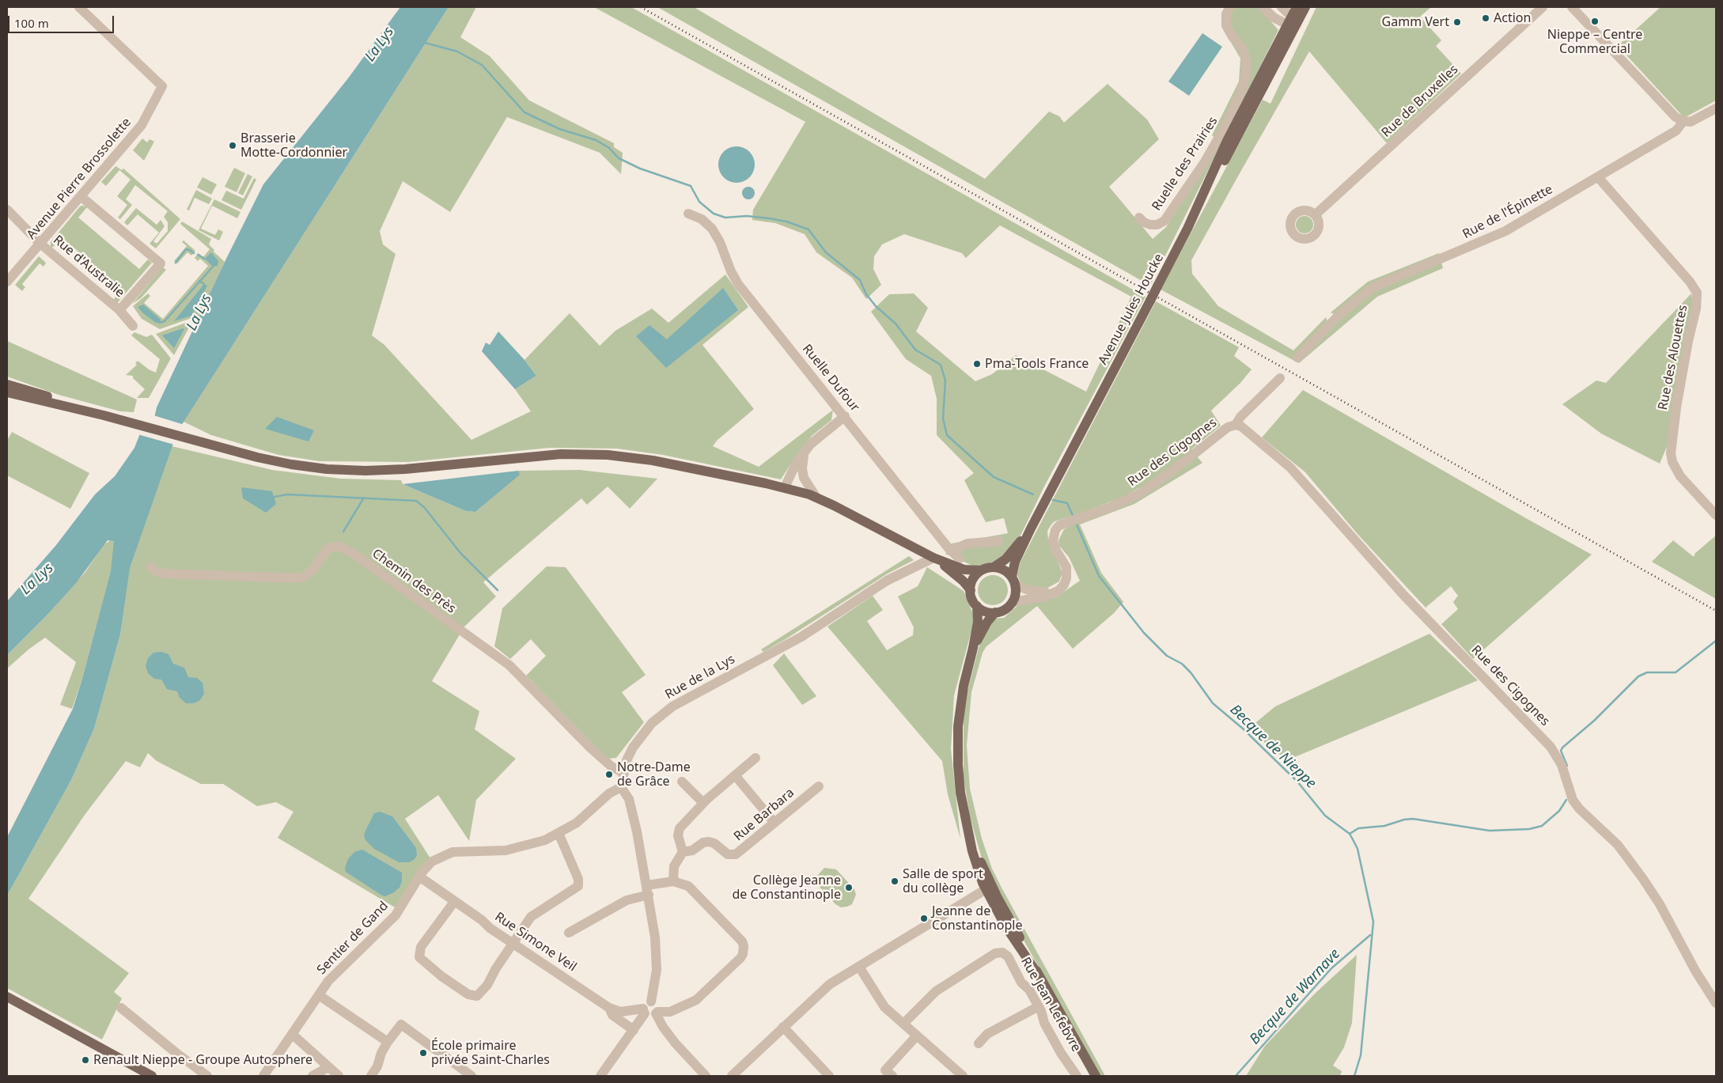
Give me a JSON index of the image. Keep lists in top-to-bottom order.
{
  "streets": {
    "main road": ["Avenue Jules Houcke"],
    "street": [
      "Rue de Bruxelles",
      "Ruelle des Prairies",
      "Avenue Pierre Brossolette",
      "Rue de l'Épinette",
      "Rue d'Australie",
      "Rue des Alouettes",
      "Ruelle Dufour",
      "Rue des Cigognes",
      "Chemin des Près",
      "Rue de la Lys",
      "Rue Barbara",
      "Sentier de Gand",
      "Rue Simone Veil",
      "Rue Jean Lefebvre"
    ]
  },
  "crossings": [
    ["Avenue Pierre Brossolette", "Rue d'Australie"],
    ["Rue de l'Épinette", "Rue des Alouettes"],
    ["Chemin des Près", "Rue de la Lys"],
    ["Rue de la Lys", "Sentier de Gand"],
    ["Sentier de Gand", "Rue Simone Veil"]
  ],
  "water": ["La Lys", "Becque de Nieppe", "Becque de Warnave"],
  "places": [
    "Action",
    "Nieppe – Centre Commercial",
    "Gamm Vert",
    "Brasserie Motte-Cordonnier",
    "Pma-Tools France",
    "Notre-Dame de Grâce",
    "Salle de sport du collège",
    "Collège Jeanne de Constantinople",
    "Jeanne de Constantinople",
    "École primaire privée Saint-Charles",
    "Renault Nieppe - Groupe Autosphere"
  ],
  "scale_bar": "100 m"
}
